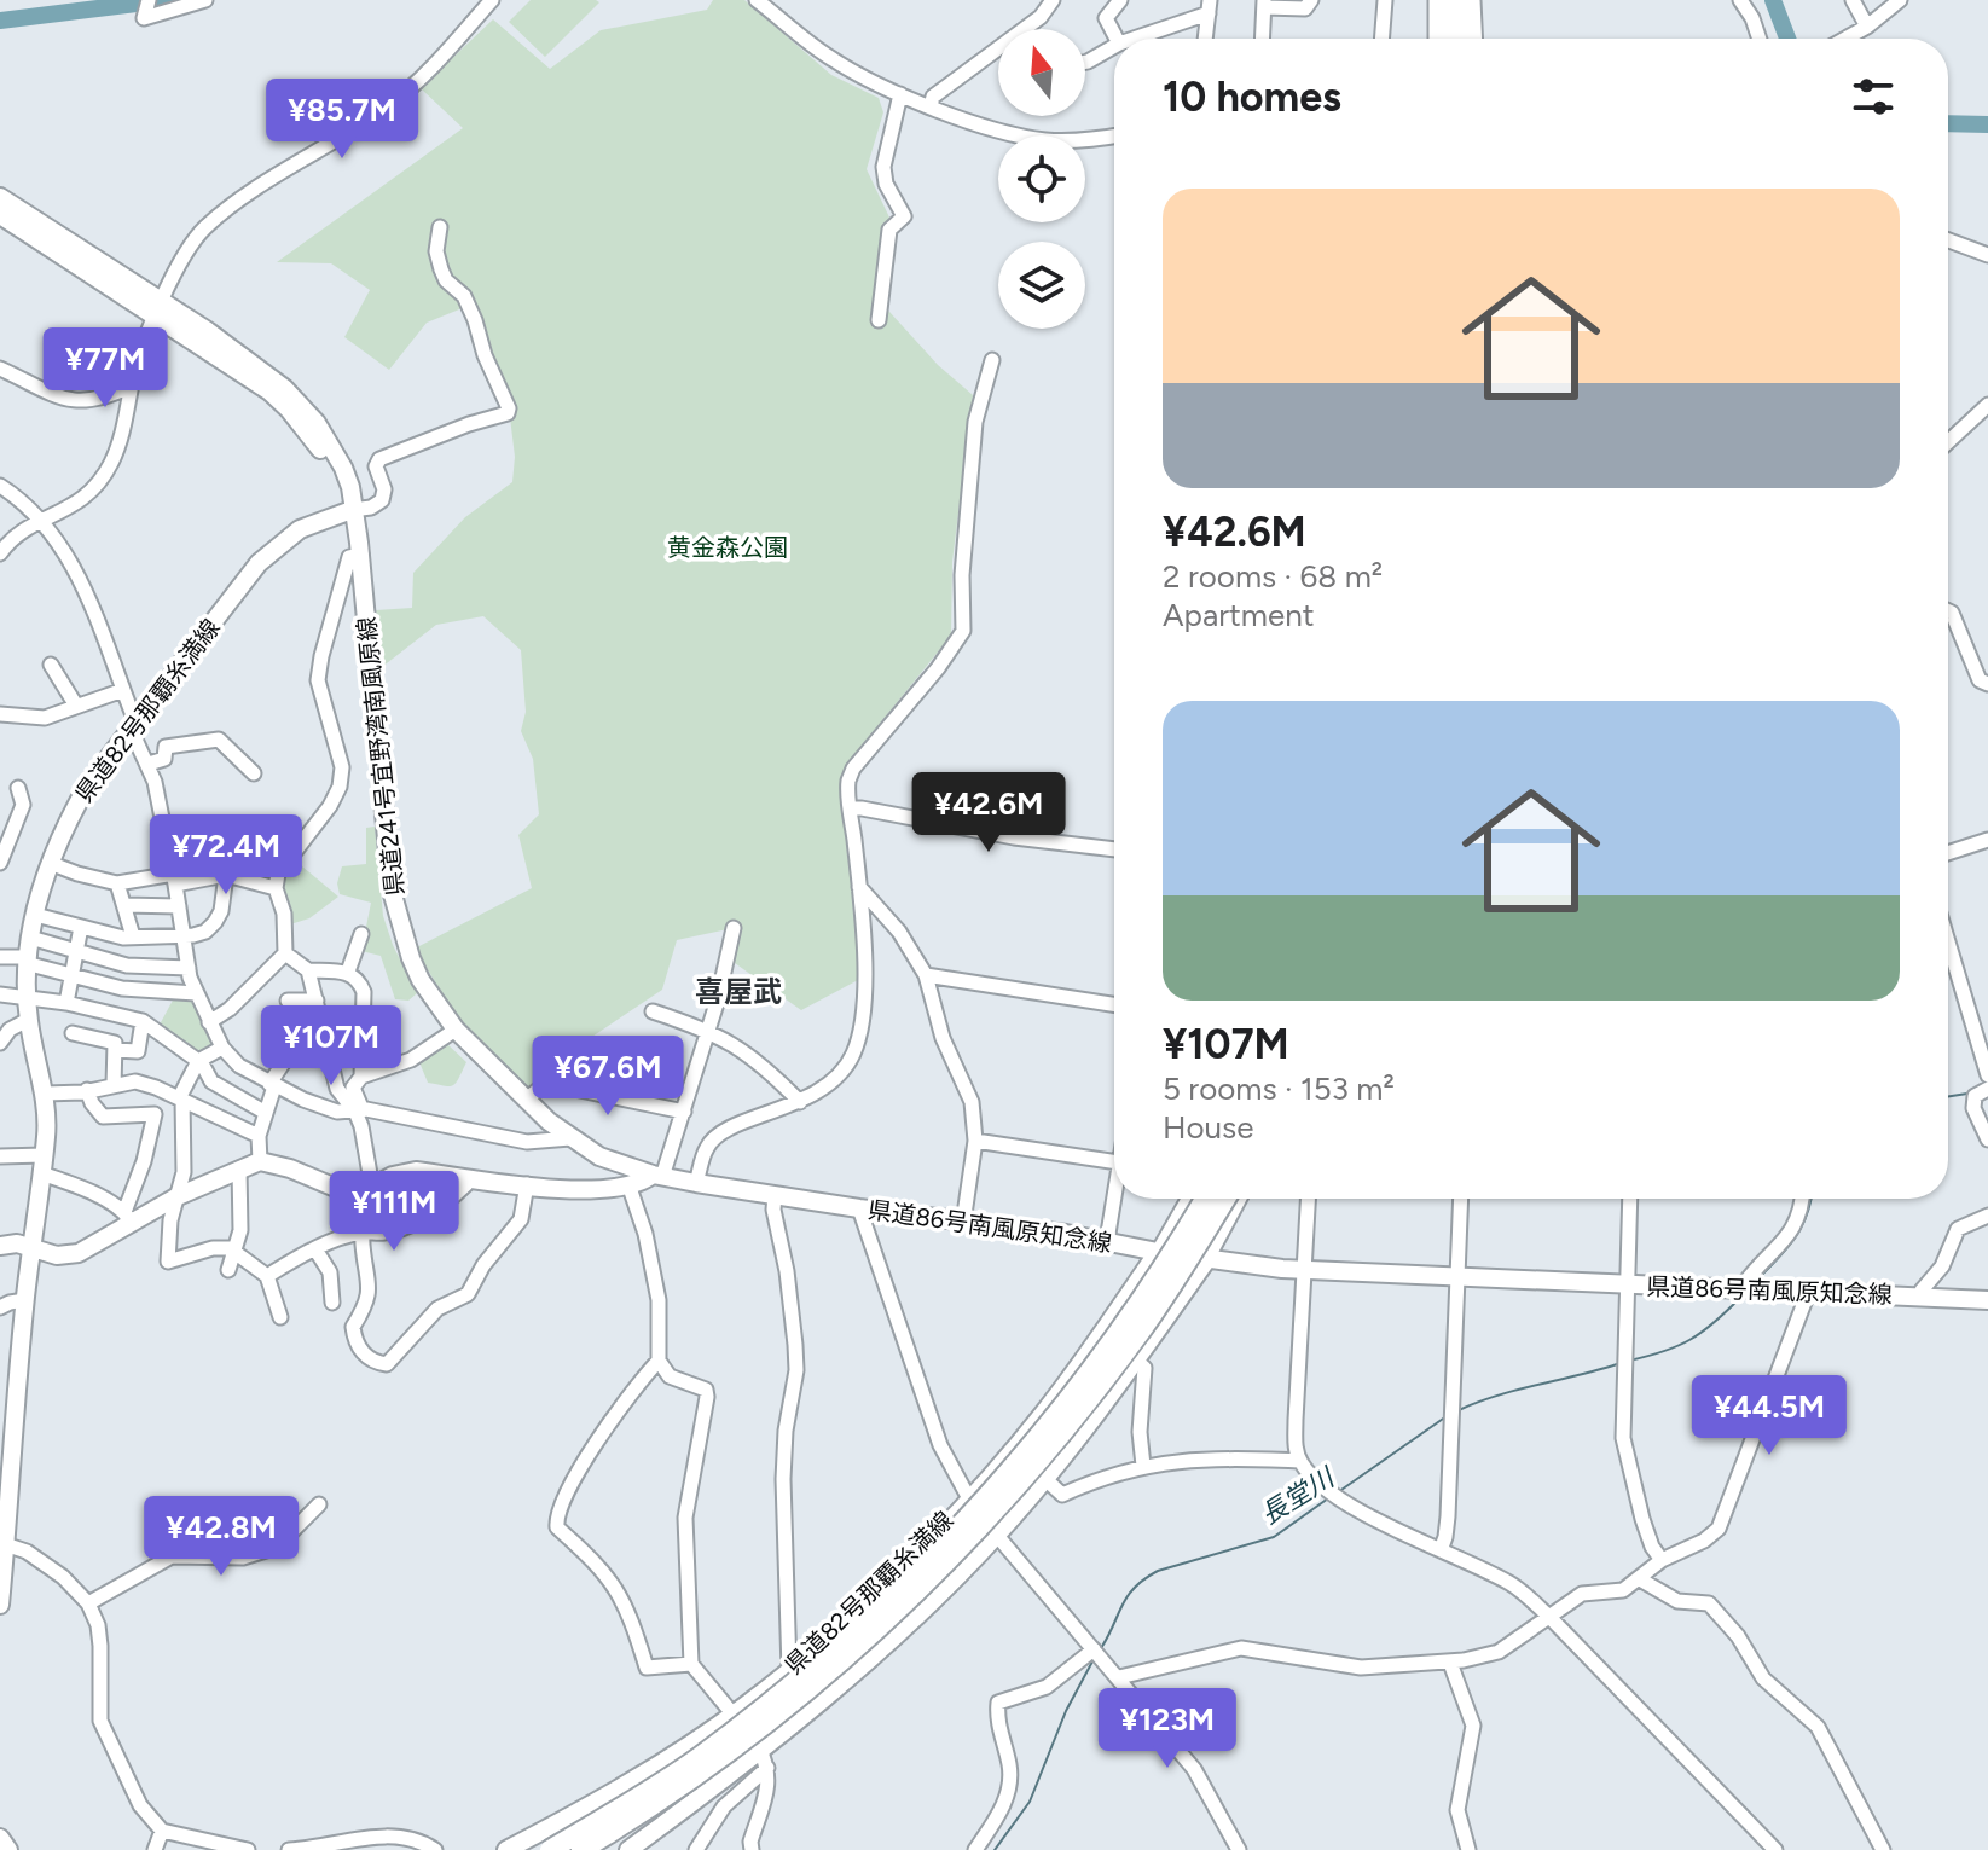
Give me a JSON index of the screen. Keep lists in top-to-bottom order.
{
  "streets": {
    "main road": ["県道82号那覇糸満線", "県道241号宜野湾南風原線", "県道86号南風原知念線"]
  },
  "crossings": [
    ["県道82号那覇糸満線", "県道241号宜野湾南風原線"],
    ["県道82号那覇糸満線", "県道86号南風原知念線"],
    ["県道241号宜野湾南風原線", "県道86号南風原知念線"]
  ],
  "districts": ["喜屋武"],
  "water": ["長堂川"],
  "parks": ["黄金森公園"],
  "north": "top",
  "page": {
    "heading": "10 homes",
    "price": [
      "¥85.7M",
      "¥77M",
      "¥42.6M",
      "¥72.4M",
      "¥107M",
      "¥67.6M",
      "¥111M",
      "¥44.5M",
      "¥42.8M",
      "¥123M"
    ],
    "list": [
      {
        "name": "¥42.6M",
        "note": "2 rooms · 68 m² · Apartment"
      },
      {
        "name": "¥107M",
        "note": "5 rooms · 153 m² · House"
      }
    ]
  }
}
